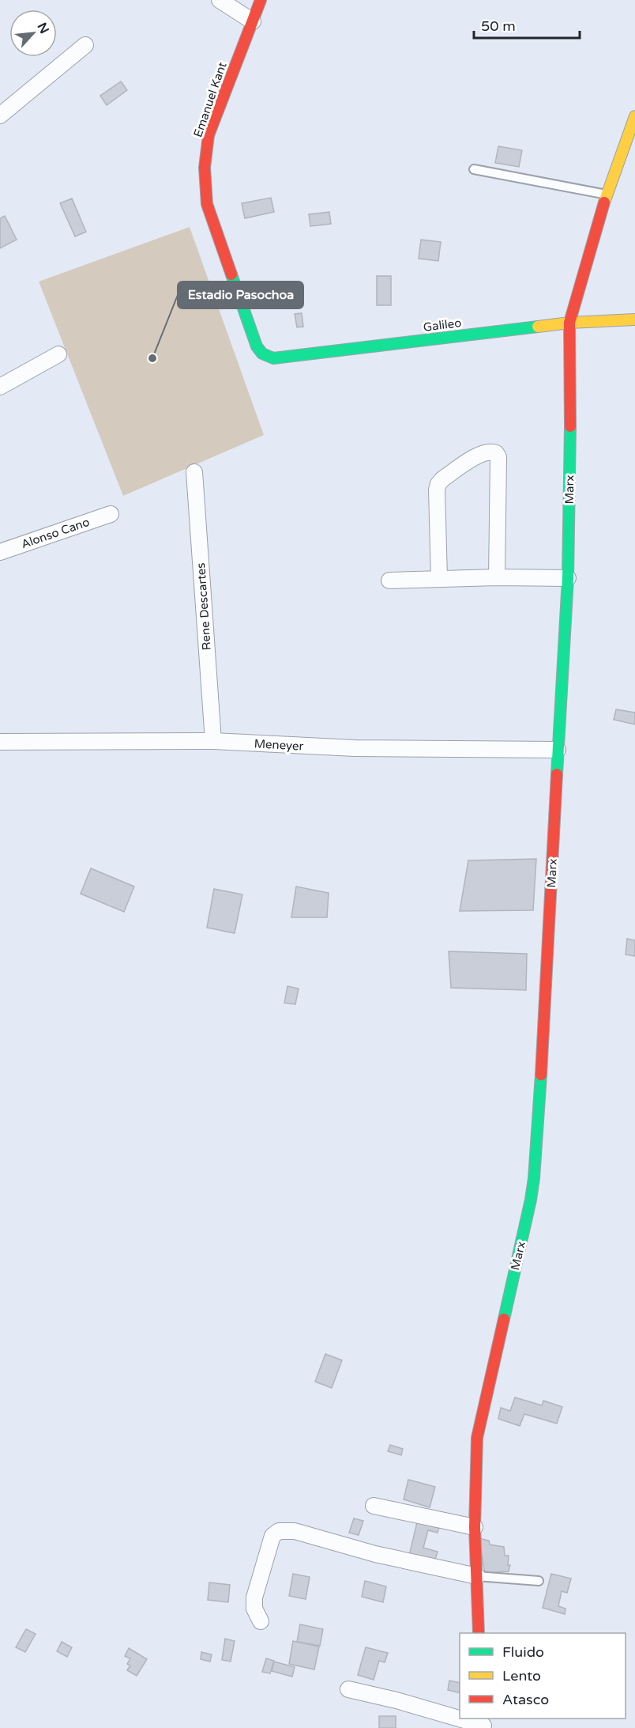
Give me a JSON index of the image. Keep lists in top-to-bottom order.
{
  "streets": {
    "street": [
      "Emanuel Kant",
      "Galileo",
      "Marx",
      "Alonso Cano",
      "Rene Descartes",
      "Meneyer"
    ]
  },
  "crossings": [
    ["Emanuel Kant", "Galileo"],
    ["Galileo", "Marx"],
    ["Marx", "Meneyer"],
    ["Rene Descartes", "Meneyer"]
  ],
  "places": ["Estadio Pasochoa"],
  "legend": ["Fluido", "Lento", "Atasco"],
  "scale_bar": "50 m",
  "north": "top right"
}
